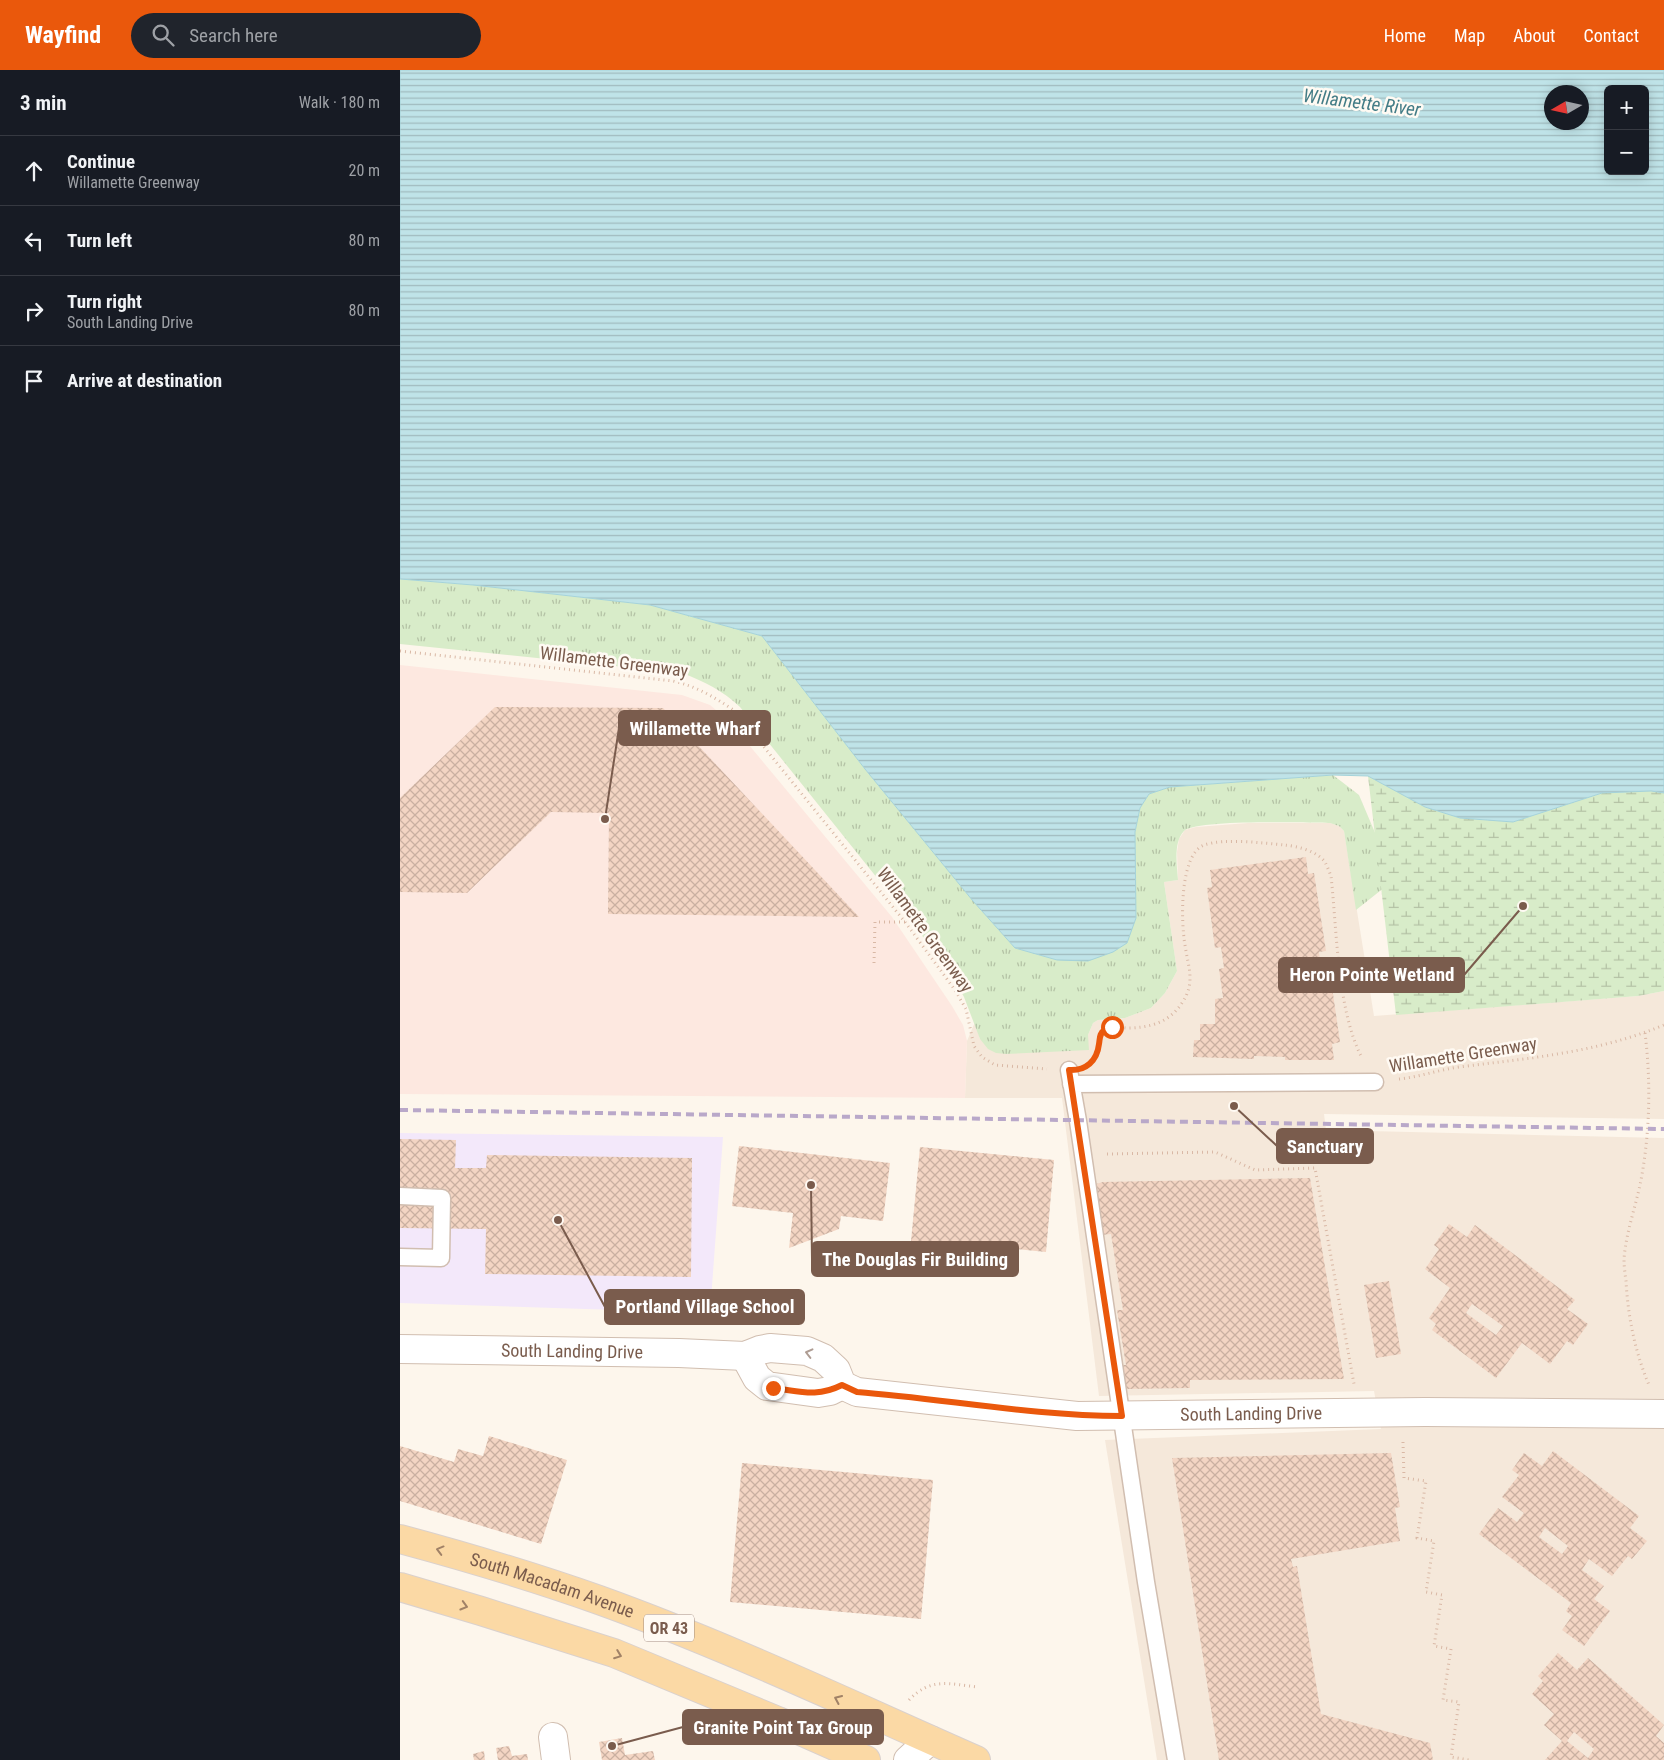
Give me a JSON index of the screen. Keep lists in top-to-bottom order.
{
  "streets": {
    "main road": ["South Macadam Avenue", "OR 43"],
    "street": ["South Landing Drive"],
    "path": ["Willamette Greenway"]
  },
  "water": ["Willamette River"],
  "places": [
    "Willamette Wharf",
    "Heron Pointe Wetland",
    "Sanctuary",
    "The Douglas Fir Building",
    "Portland Village School",
    "Granite Point Tax Group"
  ],
  "north": "left",
  "page": {
    "header": "Wayfind",
    "search": "Search here",
    "nav": [
      "Home",
      "Map",
      "About",
      "Contact"
    ],
    "heading": ["3 min", "Walk · 180 m"],
    "map_buttons": ["+", "−"],
    "list": [
      ["Continue", "Willamette Greenway", "20 m"],
      ["Turn left", "80 m"],
      ["Turn right", "South Landing Drive", "80 m"],
      "Arrive at destination"
    ]
  }
}
